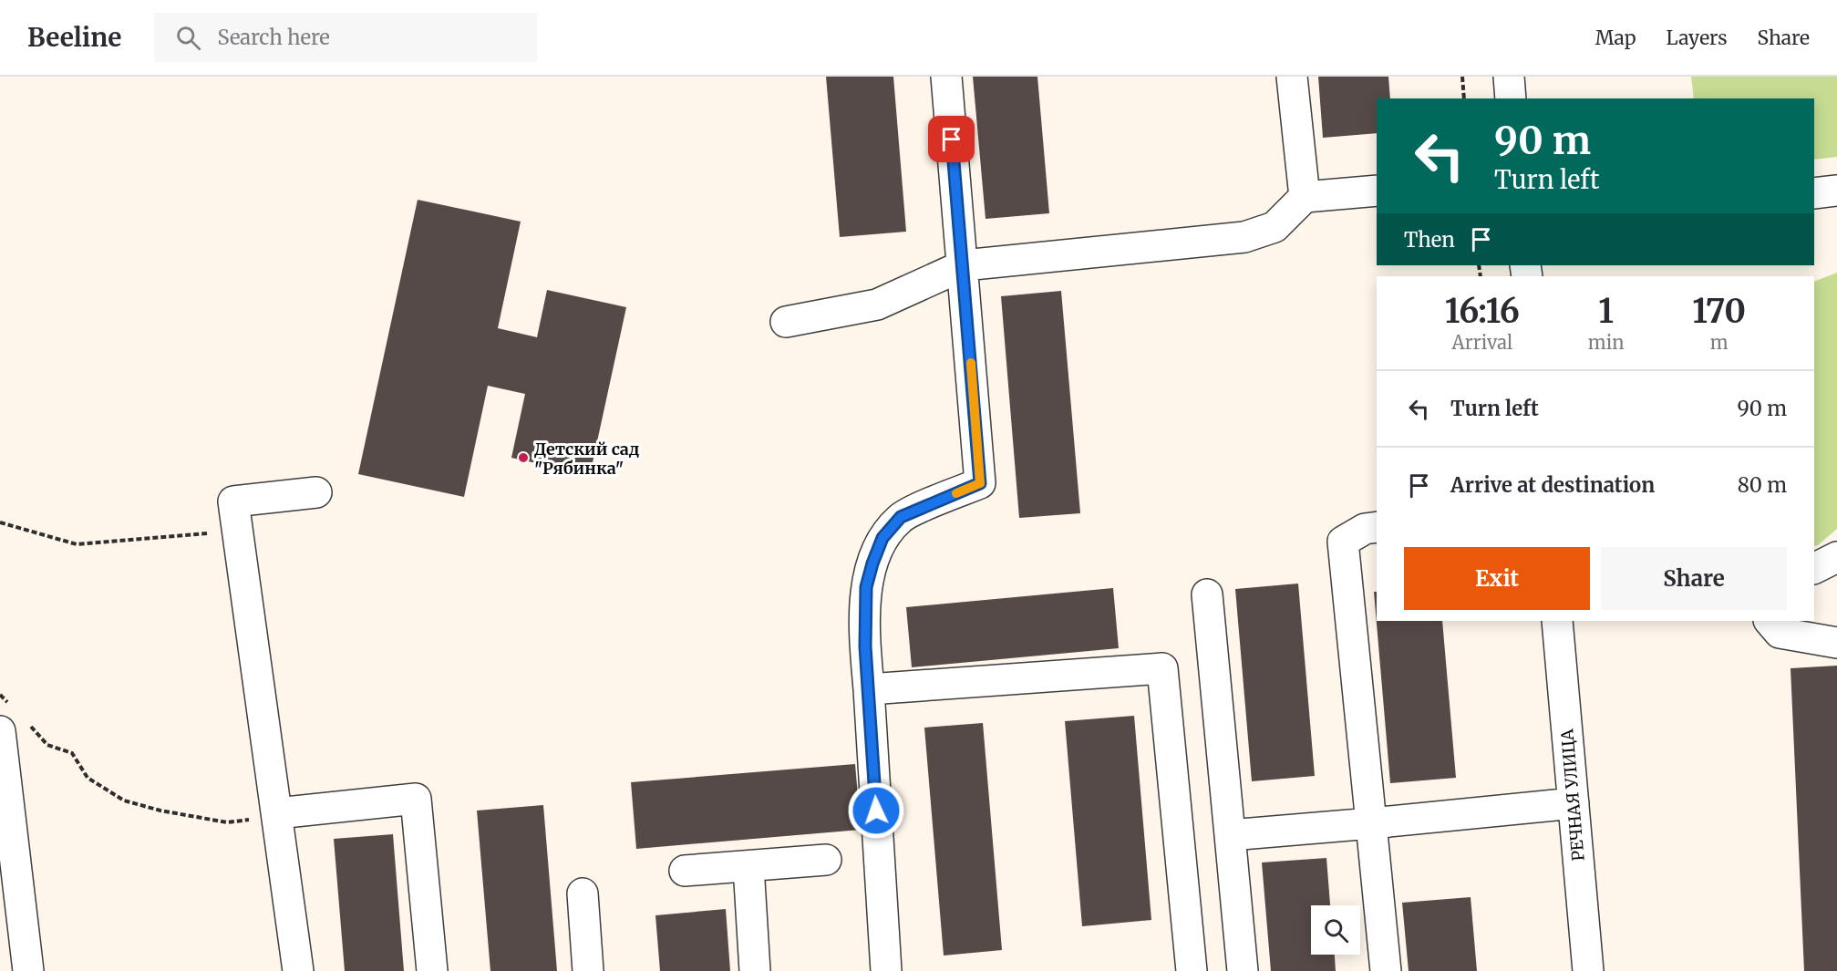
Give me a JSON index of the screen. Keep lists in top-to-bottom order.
{
  "streets": {
    "street": ["РЕЧНАЯ УЛИЦА"]
  },
  "places": ["Детский сад \"Рябинка\""],
  "page": {
    "header": "Beeline",
    "search": "Search here",
    "nav": ["Map", "Layers", "Share"],
    "turn": ["90 m", "Turn left"],
    "then": "Then",
    "eta": [
      "16:16",
      "Arrival",
      "1",
      "min",
      "170",
      "m"
    ],
    "list": [
      {
        "name": "Turn left",
        "value": "90 m"
      },
      {
        "name": "Arrive at destination",
        "value": "80 m"
      }
    ],
    "buttons": ["Exit", "Share"]
  }
}
